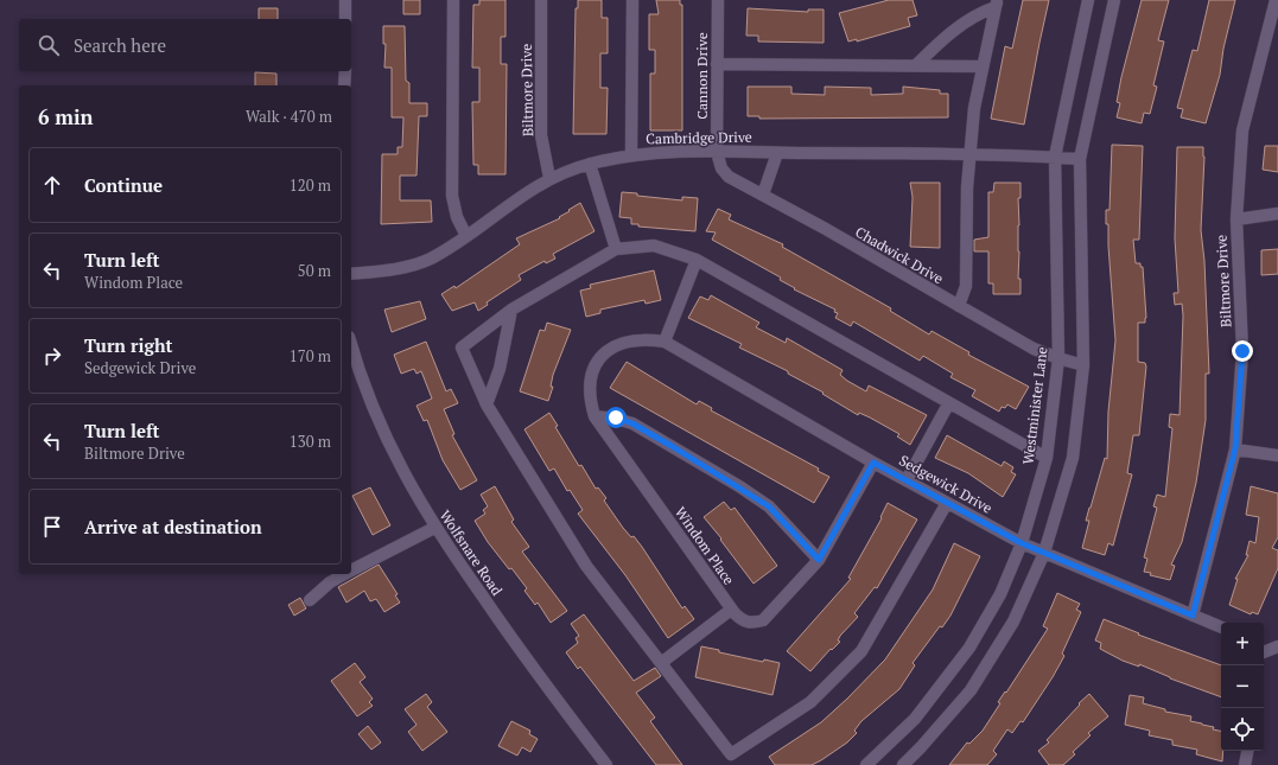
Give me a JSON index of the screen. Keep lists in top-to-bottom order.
{
  "streets": {
    "street": [
      "Cannon Drive",
      "Biltmore Drive",
      "Cambridge Drive",
      "Chadwick Drive",
      "Westminister Lane",
      "Sedgewick Drive",
      "Windom Place",
      "Wolfsnare Road"
    ]
  },
  "crossings": [
    ["Cannon Drive", "Cambridge Drive"],
    ["Cannon Drive", "Chadwick Drive"],
    ["Biltmore Drive", "Cambridge Drive"],
    ["Biltmore Drive", "Sedgewick Drive"],
    ["Cambridge Drive", "Chadwick Drive"],
    ["Cambridge Drive", "Westminister Lane"],
    ["Chadwick Drive", "Westminister Lane"],
    ["Westminister Lane", "Sedgewick Drive"],
    ["Sedgewick Drive", "Windom Place"]
  ],
  "page": {
    "search": "Search here",
    "heading": ["6 min", "Walk · 470 m"],
    "list": [
      ["Continue", "120 m"],
      ["Turn left", "Windom Place", "50 m"],
      ["Turn right", "Sedgewick Drive", "170 m"],
      ["Turn left", "Biltmore Drive", "130 m"],
      "Arrive at destination"
    ],
    "map_buttons": ["+", "−"]
  }
}
